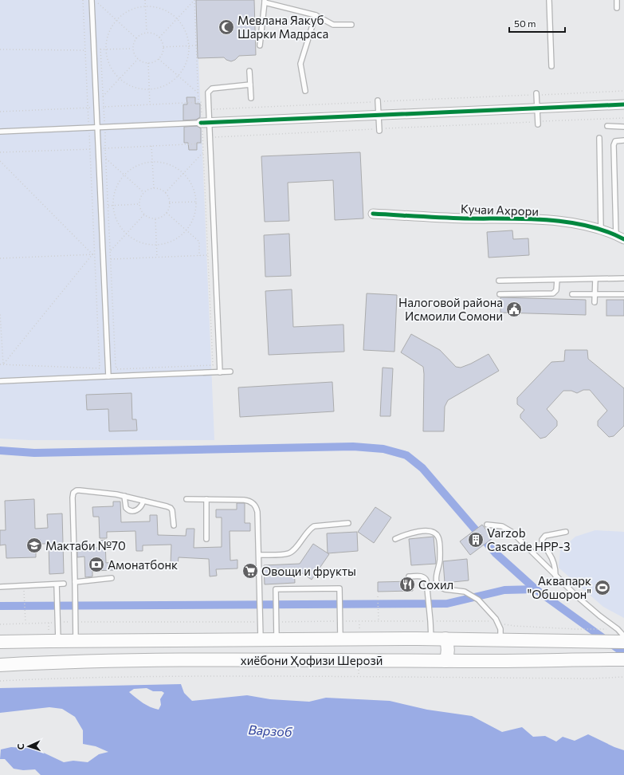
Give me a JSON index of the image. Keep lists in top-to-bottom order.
{
  "streets": {
    "main road": ["хиёбони Ҳофизи Шерозӣ"],
    "street": ["Кучаи Ахрори"]
  },
  "water": ["Варзоб"],
  "places": {
    "mosque": ["Мевлана Яакуб Шарки Мадраса"],
    "public building": ["Налоговой района Исмоили Сомони"],
    "building": ["Varzob Cascade HPP-3"],
    "school or university": ["Мактаби №70"],
    "bank": ["Амонатбонк"],
    "supermarket": ["Овощи и фрукты"],
    "restaurant": ["Сохил"],
    "sports": ["Аквапарк \"Обшорон\""]
  },
  "scale_bar": "50 m",
  "north": "left"
}
